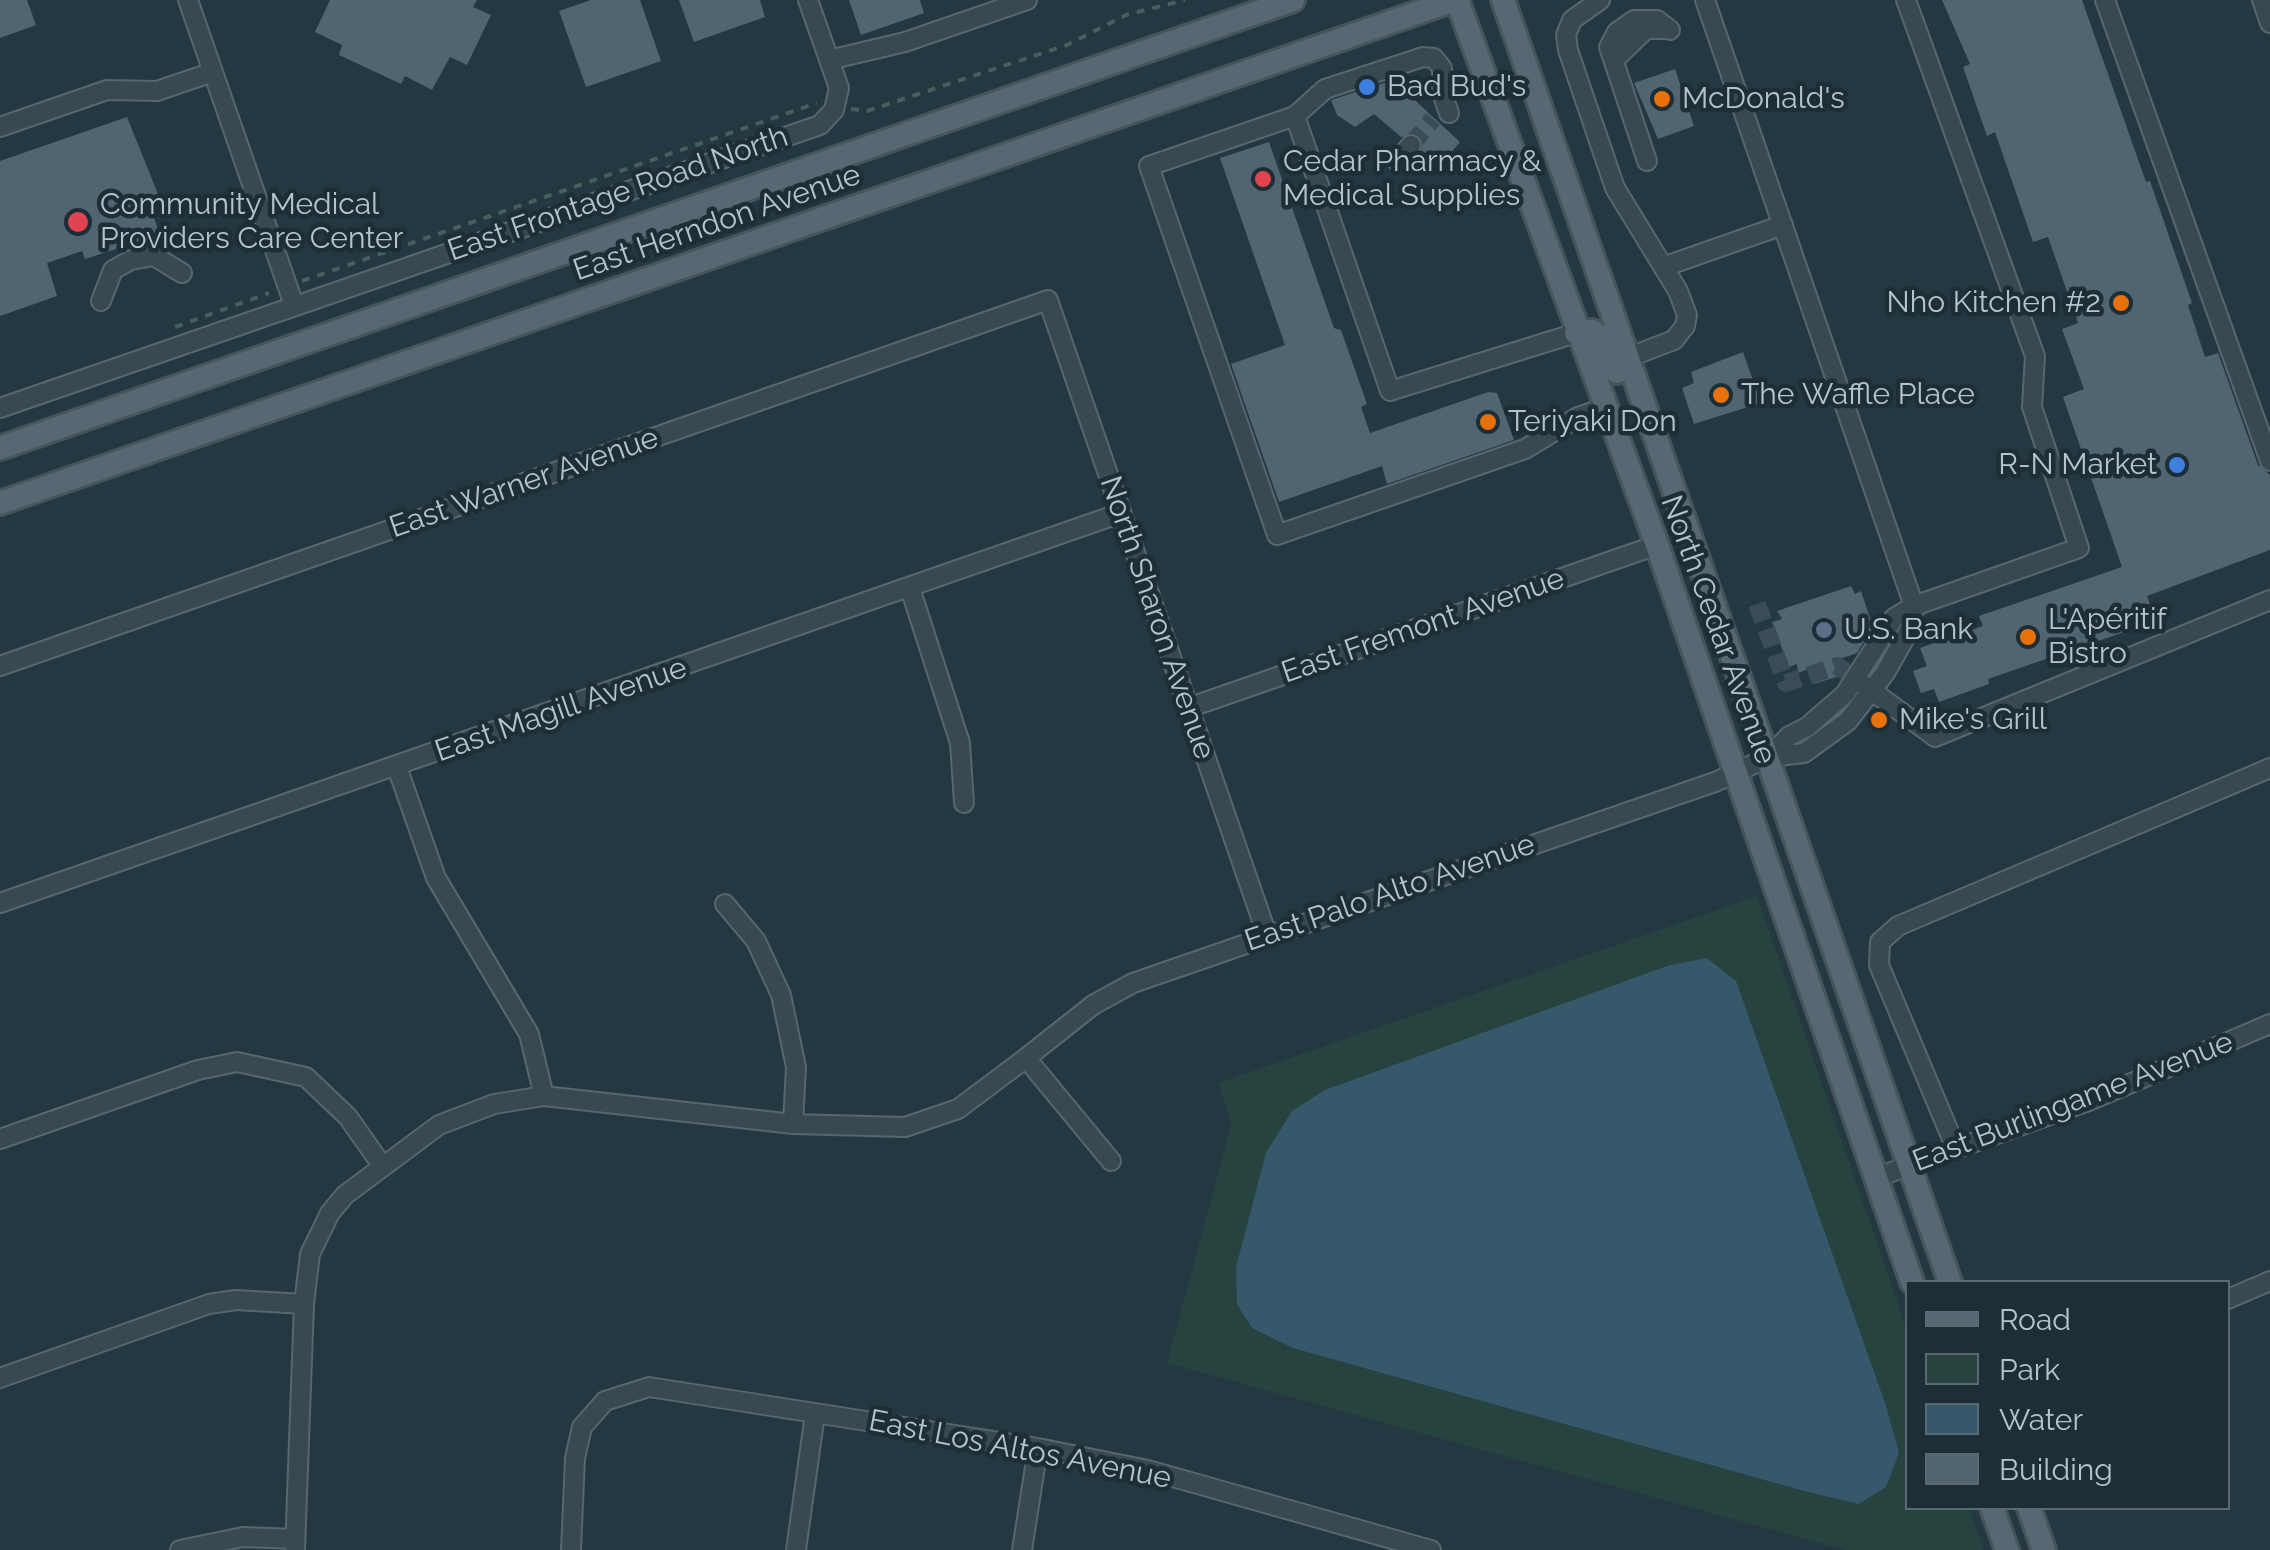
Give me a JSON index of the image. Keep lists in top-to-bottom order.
{
  "streets": {
    "main road": ["East Herndon Avenue", "North Cedar Avenue"],
    "street": [
      "East Frontage Road North",
      "East Warner Avenue",
      "North Sharon Avenue",
      "East Fremont Avenue",
      "East Magill Avenue",
      "East Palo Alto Avenue",
      "East Burlingame Avenue",
      "East Los Altos Avenue"
    ]
  },
  "crossings": [
    ["East Herndon Avenue", "North Cedar Avenue"],
    ["East Warner Avenue", "North Sharon Avenue"],
    ["North Sharon Avenue", "East Fremont Avenue"],
    ["North Sharon Avenue", "East Magill Avenue"],
    ["North Sharon Avenue", "East Palo Alto Avenue"],
    ["East Fremont Avenue", "North Cedar Avenue"],
    ["North Cedar Avenue", "East Palo Alto Avenue"],
    ["North Cedar Avenue", "East Burlingame Avenue"]
  ],
  "places": [
    "Bad Bud's",
    "McDonald's",
    "Cedar Pharmacy & Medical Supplies",
    "Community Medical Providers Care Center",
    "Nho Kitchen #2",
    "The Waffle Place",
    "Teriyaki Don",
    "R-N Market",
    "U.S. Bank",
    "L'Apéritif Bistro",
    "Mike's Grill"
  ],
  "legend": [
    "Road",
    "Park",
    "Water",
    "Building"
  ]
}
